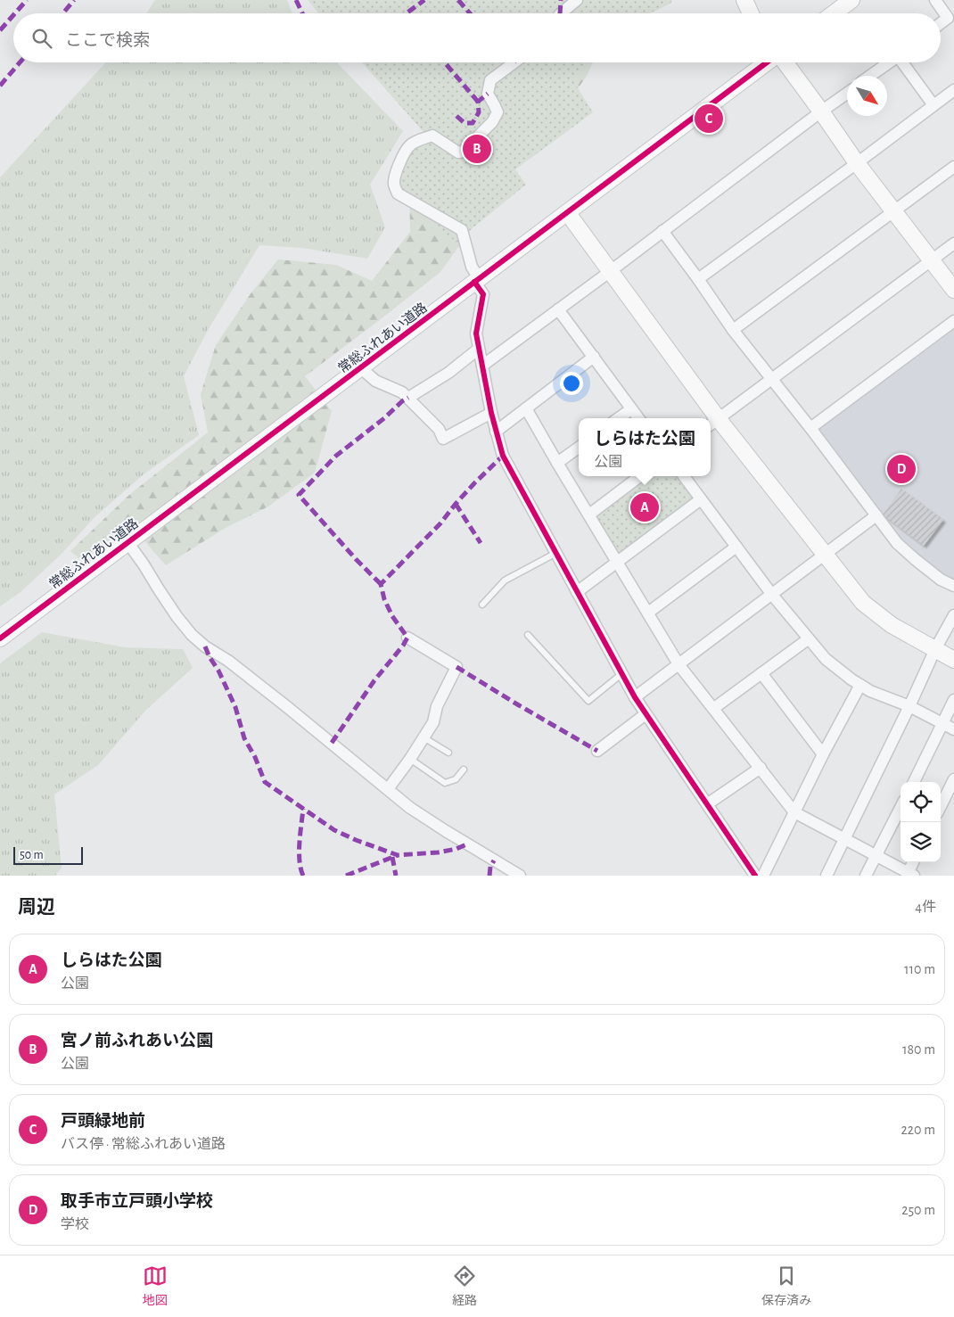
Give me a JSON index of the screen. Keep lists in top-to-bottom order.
{
  "streets": {
    "street": ["常総ふれあい道路"]
  },
  "scale_bar": "50 m",
  "north": "bottom right",
  "page": {
    "search": "ここで検索",
    "pins": [
      "C",
      "B",
      "D",
      "A"
    ],
    "popup": ["しらはた公園", "公園"],
    "scale": "50 m",
    "heading": ["周辺", "4件"],
    "list": [
      {
        "mark": "A",
        "name": "しらはた公園",
        "note": "公園",
        "value": "110 m"
      },
      {
        "mark": "B",
        "name": "宮ノ前ふれあい公園",
        "note": "公園",
        "value": "180 m"
      },
      {
        "mark": "C",
        "name": "戸頭緑地前",
        "note": "バス停 · 常総ふれあい道路",
        "value": "220 m"
      },
      {
        "mark": "D",
        "name": "取手市立戸頭小学校",
        "note": "学校",
        "value": "250 m"
      }
    ],
    "nav": ["地図", "経路", "保存済み"]
  }
}
